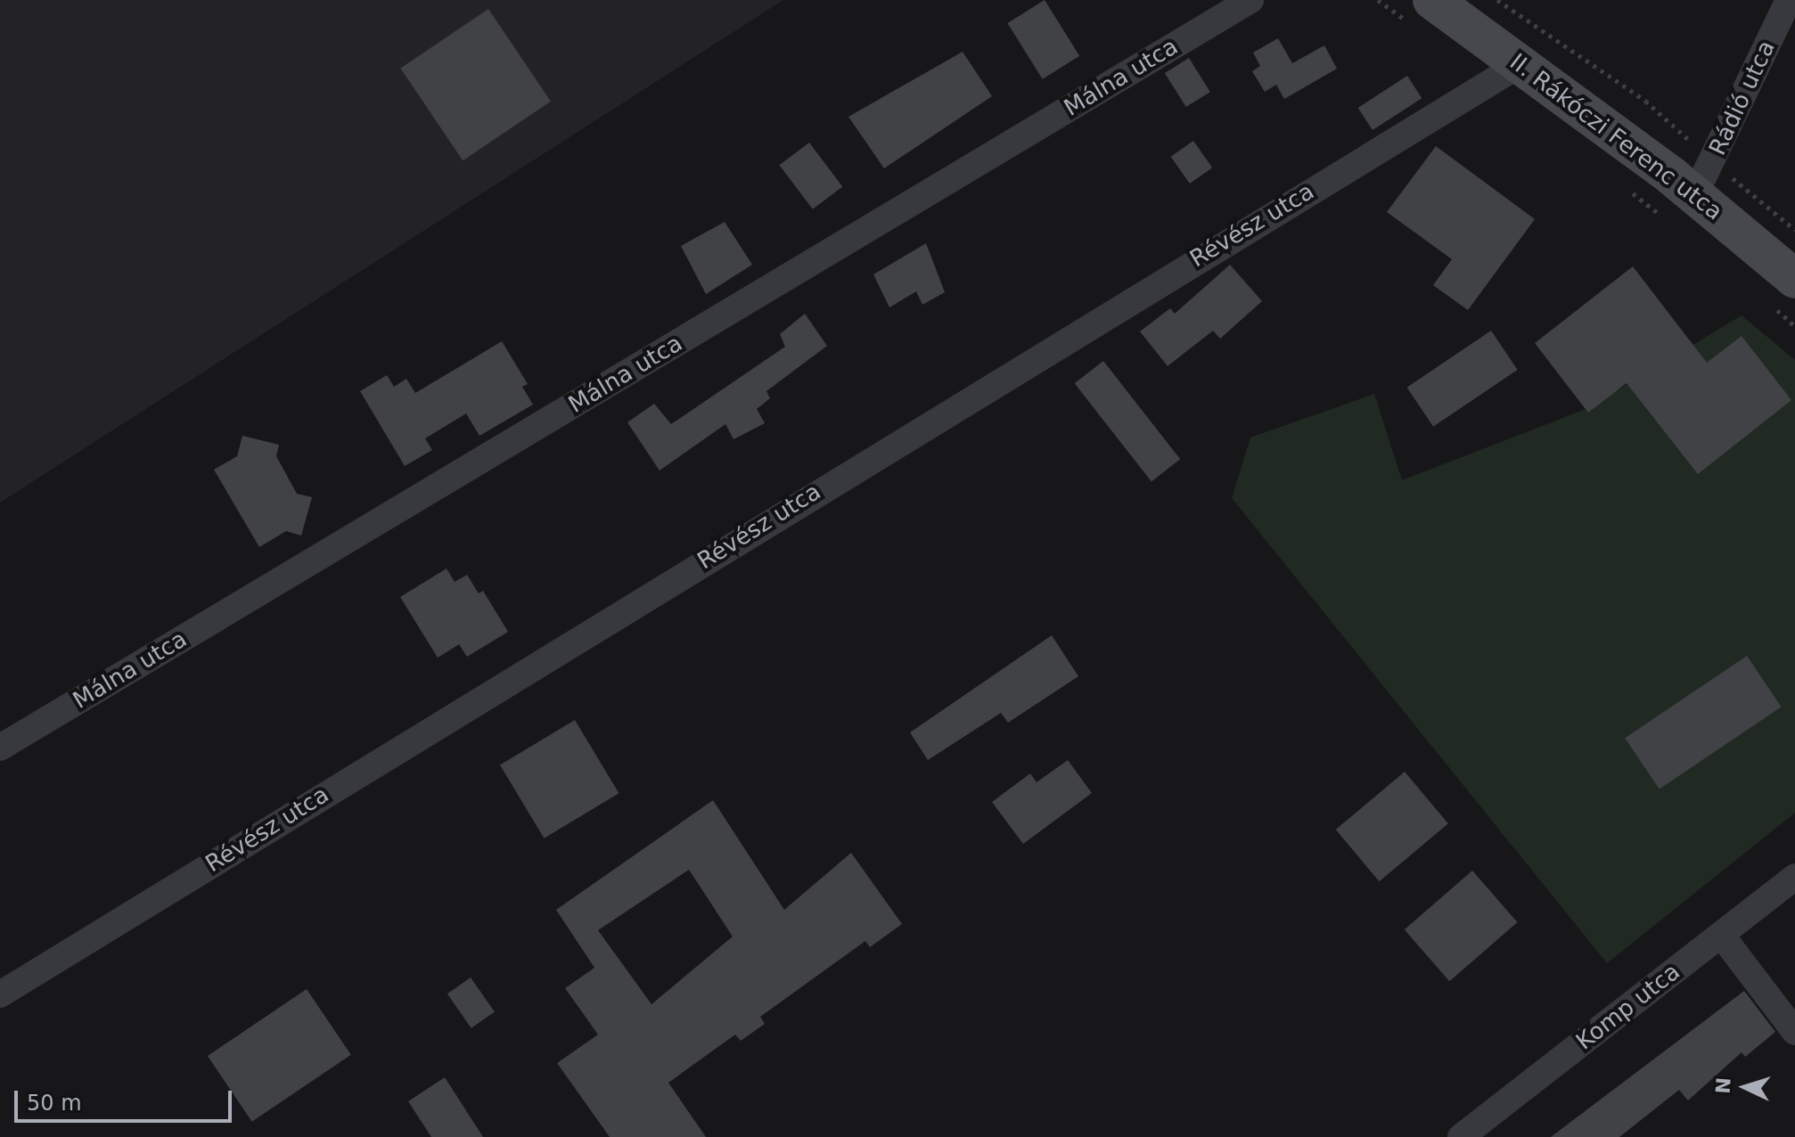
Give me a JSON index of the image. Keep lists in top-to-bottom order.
{
  "streets": {
    "main road": ["II. Rákóczi Ferenc utca"],
    "street": [
      "Málna utca",
      "Rádió utca",
      "Révész utca",
      "Komp utca"
    ]
  },
  "crossings": [
    ["Rádió utca", "II. Rákóczi Ferenc utca"],
    ["II. Rákóczi Ferenc utca", "Révész utca"]
  ],
  "scale_bar": "50 m",
  "north": "left"
}
